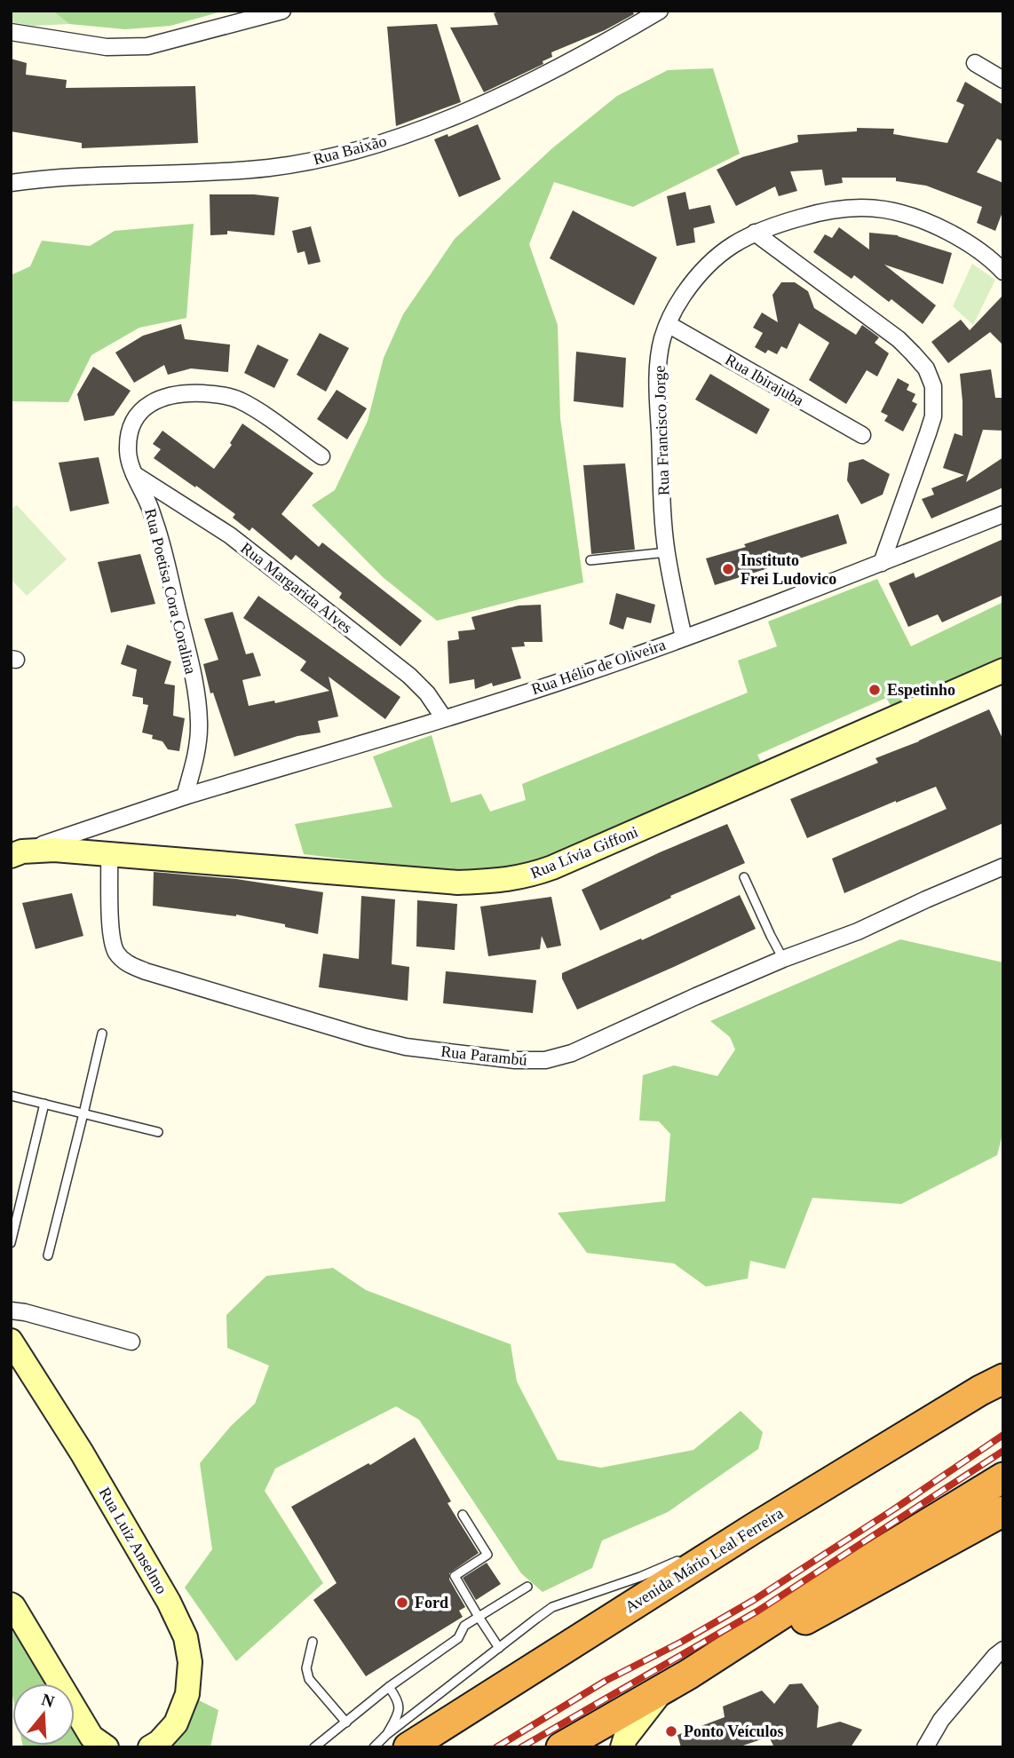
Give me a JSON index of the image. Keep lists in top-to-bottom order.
{
  "streets": {
    "highway": ["Avenida Mário Leal Ferreira"],
    "street": [
      "Rua Baixão",
      "Rua Ibirajuba",
      "Rua Francisco Jorge",
      "Rua Margarida Alves",
      "Rua Poetisa Cora Coralina",
      "Rua Hélio de Oliveira",
      "Rua Lívia Giffoni",
      "Rua Parambú",
      "Rua Luiz Anselmo"
    ]
  },
  "crossings": [
    ["Rua Ibirajuba", "Rua Francisco Jorge"],
    ["Rua Francisco Jorge", "Rua Hélio de Oliveira"],
    ["Rua Margarida Alves", "Rua Poetisa Cora Coralina"],
    ["Rua Margarida Alves", "Rua Hélio de Oliveira"],
    ["Rua Poetisa Cora Coralina", "Rua Hélio de Oliveira"],
    ["Rua Lívia Giffoni", "Rua Parambú"]
  ],
  "places": [
    "Instituto Frei Ludovico",
    "Espetinho",
    "Ford",
    "Ponto Veículos"
  ],
  "north": "top"
}
